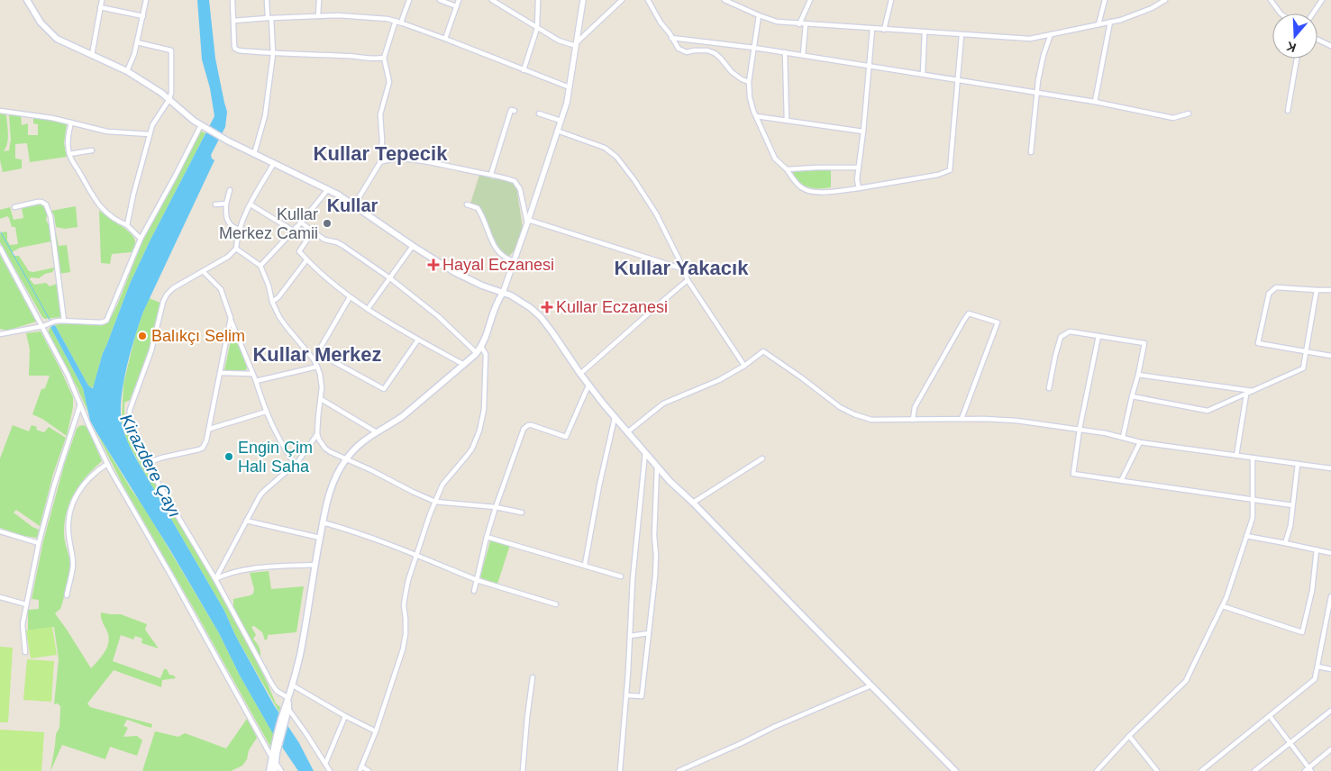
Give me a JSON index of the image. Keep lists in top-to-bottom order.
{
  "districts": [
    "Kullar Tepecik",
    "Kullar",
    "Kullar Yakacık",
    "Kullar Merkez"
  ],
  "water": ["Kirazdere Çayı"],
  "places": {
    "other": ["Kullar Merkez Camii", "Balıkçı Selim", "Engin Çim Halı Saha"],
    "health": ["Hayal Eczanesi", "Kullar Eczanesi"]
  },
  "north": "bottom"
}
